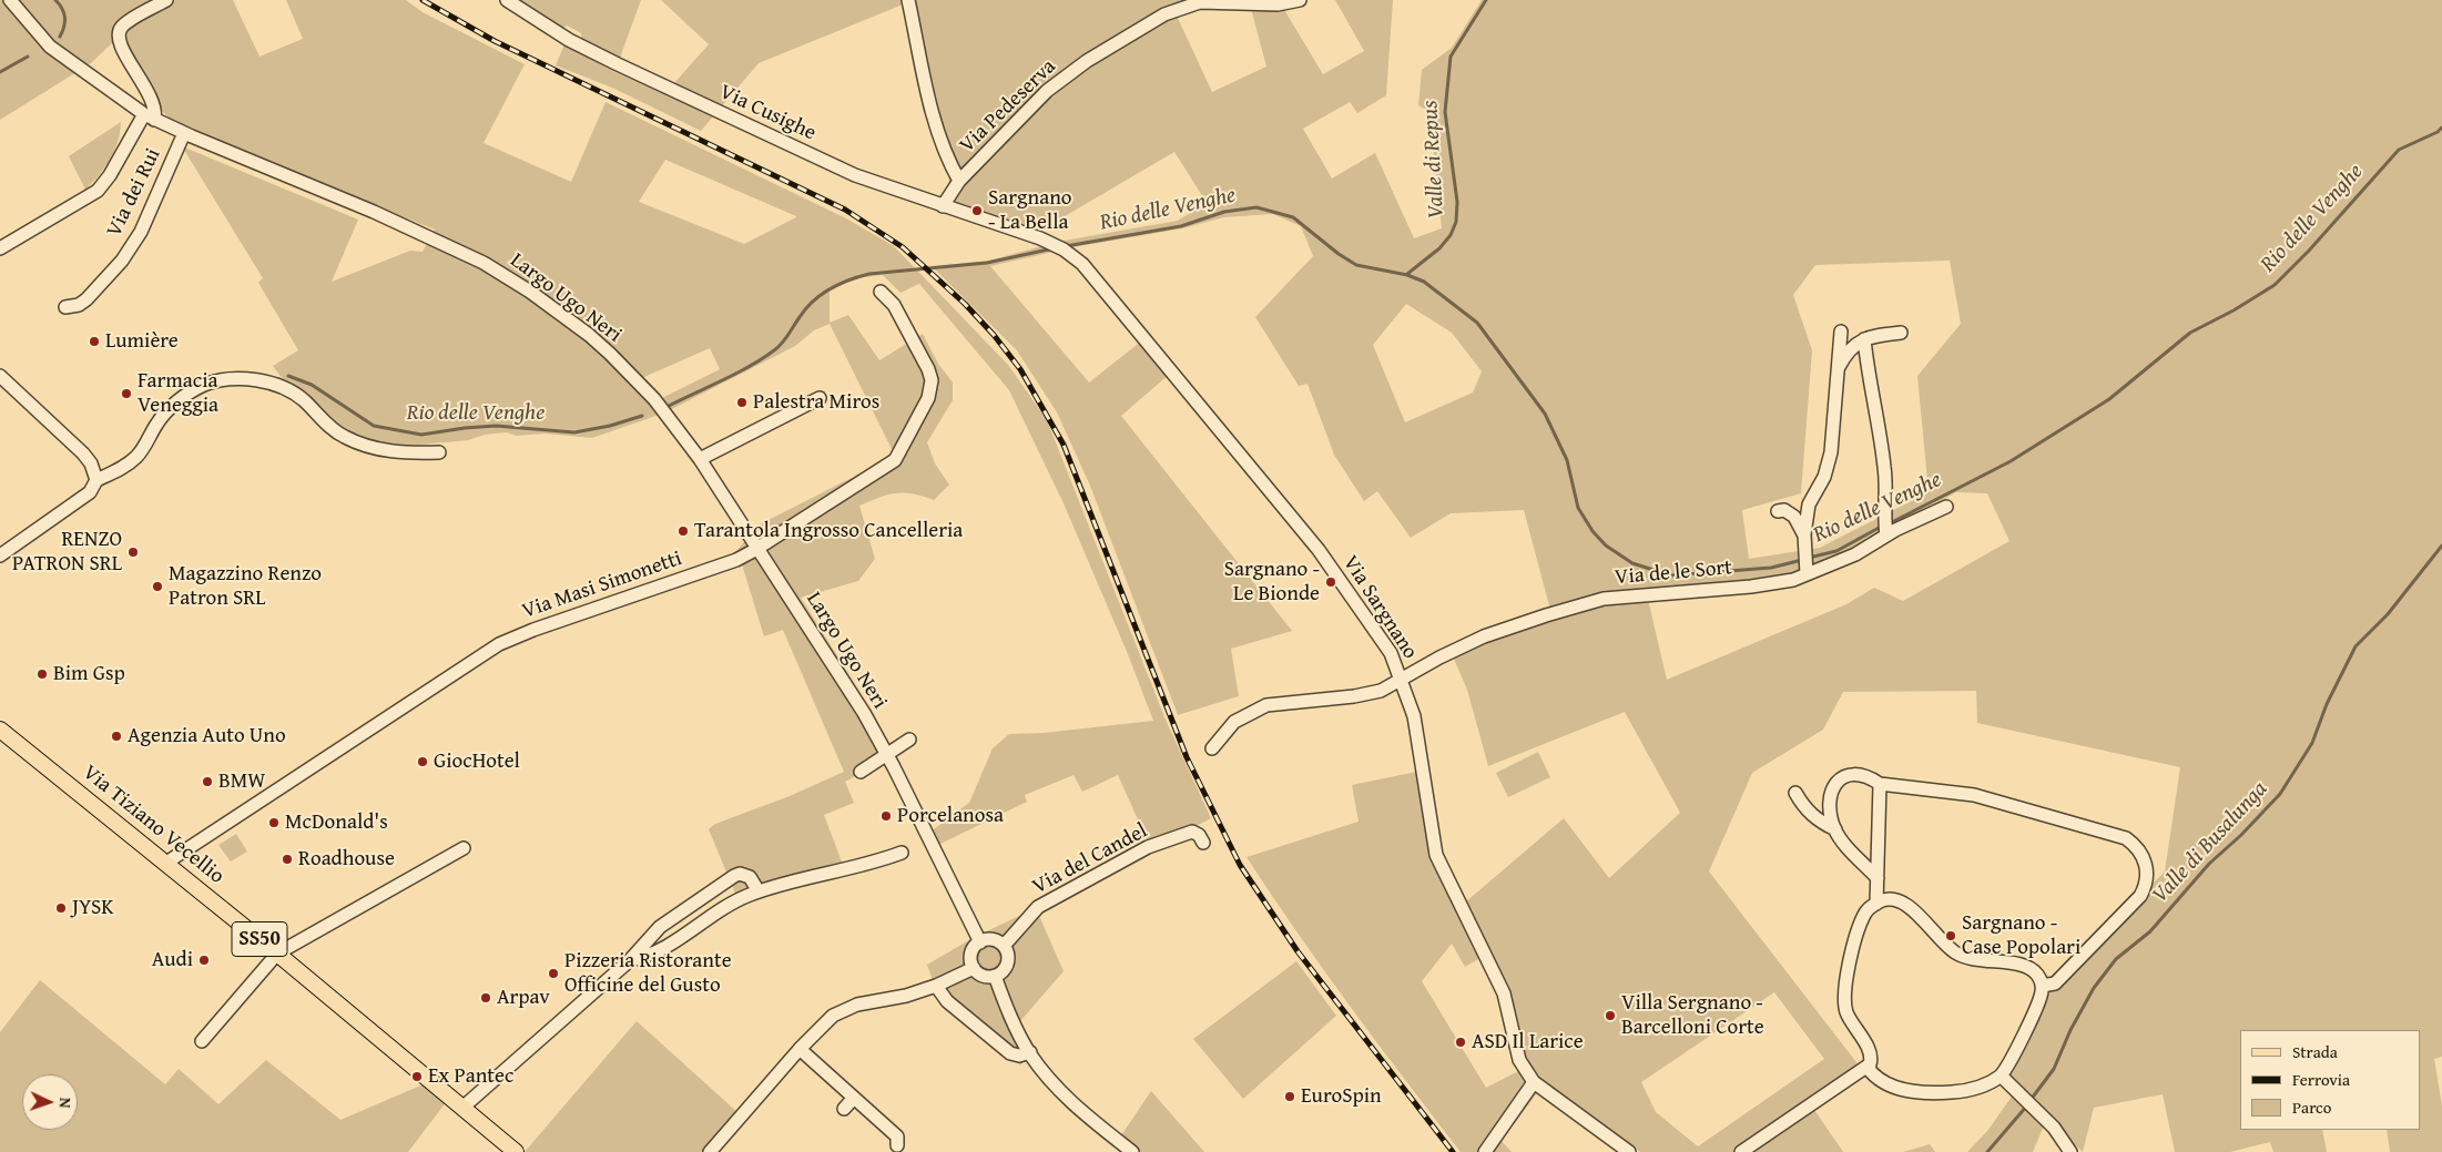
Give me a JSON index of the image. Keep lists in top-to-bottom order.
{
  "streets": {
    "main road": ["Via Tiziano Vecellio", "SS50"],
    "street": [
      "Via Pedeserva",
      "Via Cusighe",
      "Via dei Rui",
      "Largo Ugo Neri",
      "Via de le Sort",
      "Via Masi Simonetti",
      "Via Sargnano",
      "Via del Candel"
    ]
  },
  "crossings": [
    ["Via Pedeserva", "Via Cusighe"],
    ["Via Cusighe", "Via Sargnano"],
    ["Via dei Rui", "Largo Ugo Neri"],
    ["Largo Ugo Neri", "Via Masi Simonetti"],
    ["Largo Ugo Neri", "Via del Candel"],
    ["Via de le Sort", "Via Sargnano"],
    ["Via Masi Simonetti", "Via Tiziano Vecellio"]
  ],
  "water": ["Valle di Repus", "Rio delle Venghe", "Valle di Busalunga"],
  "places": [
    "Sargnano - La Bella",
    "Lumière",
    "Farmacia Veneggia",
    "Palestra Miros",
    "Tarantola Ingrosso Cancelleria",
    "RENZO PATRON SRL",
    "Sargnano - Le Bionde",
    "Magazzino Renzo Patron SRL",
    "Bim Gsp",
    "Agenzia Auto Uno",
    "GiocHotel",
    "BMW",
    "Porcelanosa",
    "McDonald's",
    "Roadhouse",
    "JYSK",
    "Sargnano - Case Popolari",
    "Audi",
    "Pizzeria Ristorante Officine del Gusto",
    "Arpav",
    "Villa Sergnano - Barcelloni Corte",
    "ASD Il Larice",
    "Ex Pantec",
    "EuroSpin"
  ],
  "legend": ["Strada", "Ferrovia", "Parco"],
  "north": "right"
}
